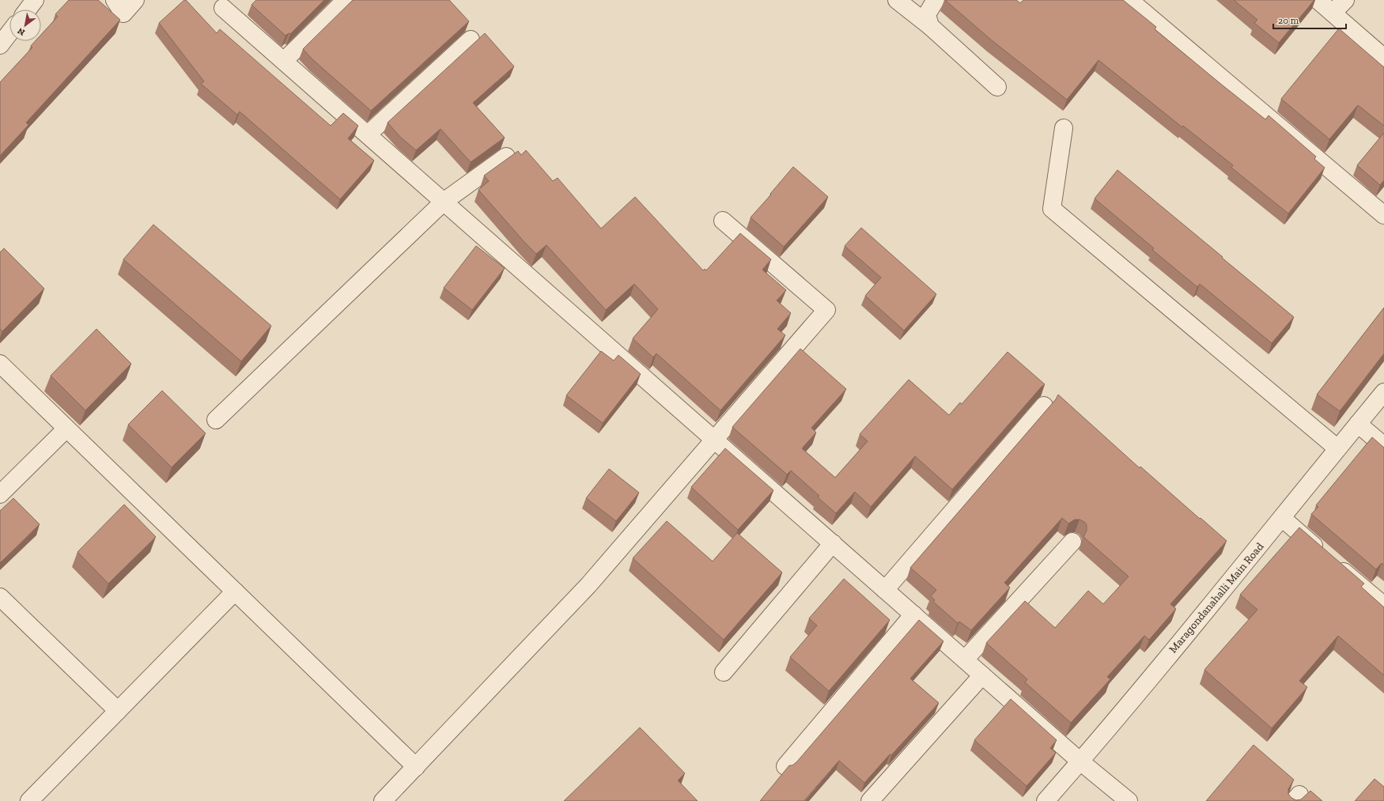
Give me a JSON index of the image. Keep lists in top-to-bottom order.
{
  "streets": {
    "street": ["Maragondanahalli Main Road"]
  },
  "scale_bar": "20 m",
  "north": "bottom left"
}
